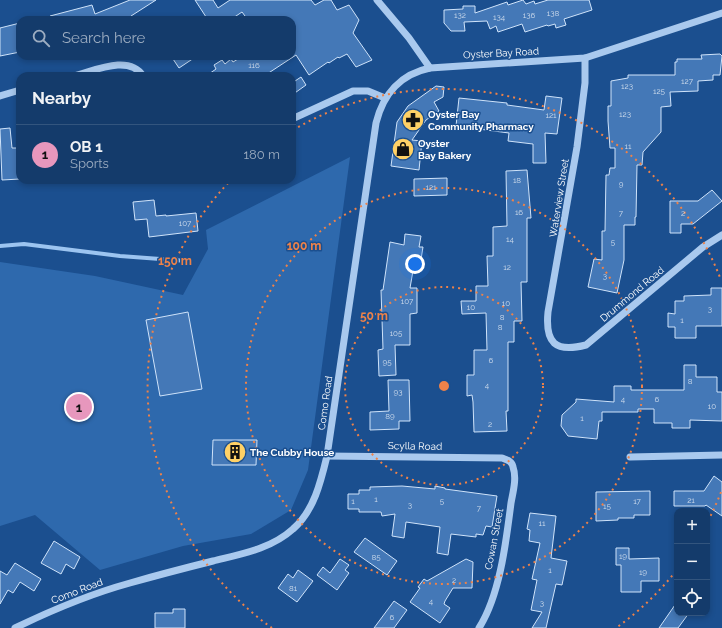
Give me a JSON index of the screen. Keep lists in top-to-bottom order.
{
  "streets": {
    "street": [
      "Oyster Bay Road",
      "Waterview Street",
      "Drummond Road",
      "Como Road",
      "Scylla Road",
      "Cowan Street"
    ]
  },
  "crossings": [
    ["Oyster Bay Road", "Waterview Street"],
    ["Oyster Bay Road", "Como Road"],
    ["Waterview Street", "Drummond Road"],
    ["Como Road", "Scylla Road"],
    ["Scylla Road", "Cowan Street"]
  ],
  "places": {
    "pharmacy": ["Oyster Bay Community Pharmacy"],
    "shop": ["Oyster Bay Bakery"],
    "building": ["The Cubby House"]
  },
  "house_numbers": [
    "138",
    "132",
    "136",
    "134",
    "116",
    "127",
    "123",
    "125",
    "123",
    "121",
    "11",
    "18",
    "9",
    "121",
    "16",
    "7",
    "2",
    "107",
    "14",
    "5",
    "12",
    "3",
    "107",
    "10",
    "10",
    "3",
    "8",
    "1",
    "8",
    "105",
    "6",
    "95",
    "8",
    "4",
    "93",
    "4",
    "6",
    "10",
    "89",
    "1",
    "2",
    "1",
    "21",
    "1",
    "5",
    "17",
    "3",
    "15",
    "7",
    "11",
    "19",
    "85",
    "1",
    "19",
    "2",
    "81",
    "4",
    "3",
    "6"
  ],
  "page": {
    "search": "Search here",
    "heading": "Nearby",
    "list": [
      {
        "mark": "1",
        "name": "OB 1",
        "note": "Sports",
        "value": "180 m"
      }
    ],
    "pins": "1",
    "map_buttons": ["+", "−"]
  },
  "rings": ["100 m", "150 m", "50 m"]
}
